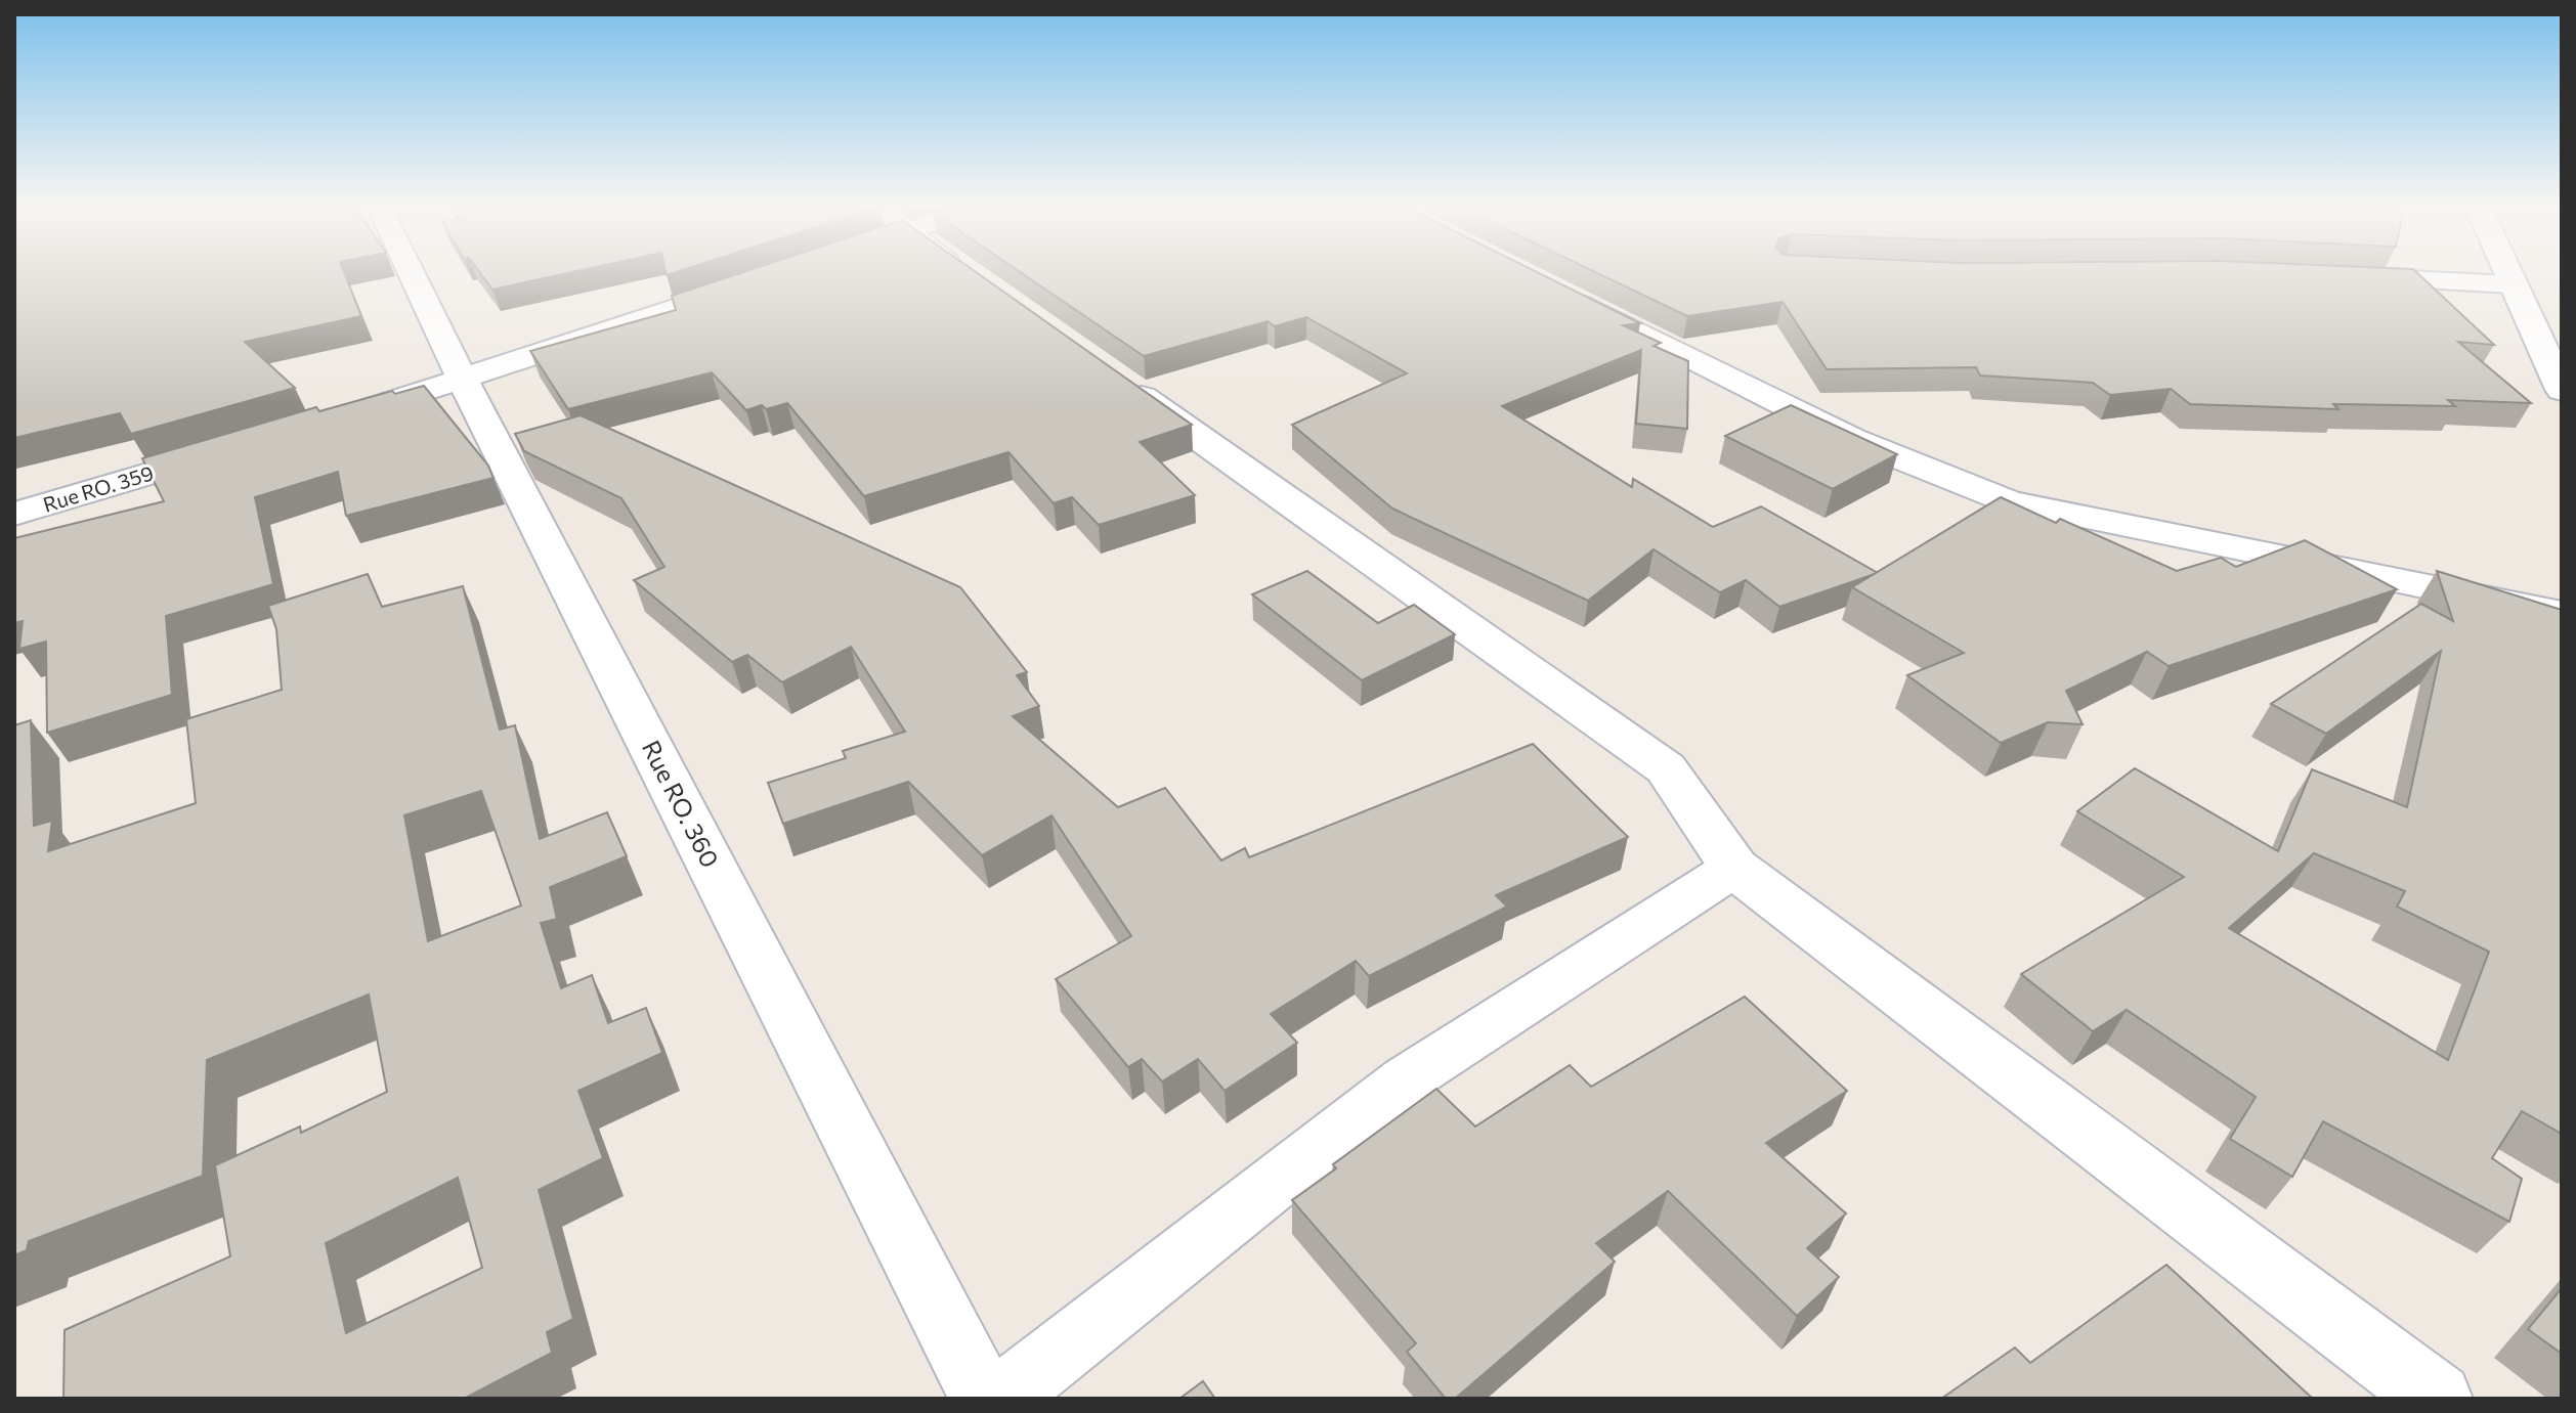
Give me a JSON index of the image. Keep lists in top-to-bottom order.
{
  "streets": {
    "street": ["Rue RO. 359", "Rue RO. 360"]
  }
}
